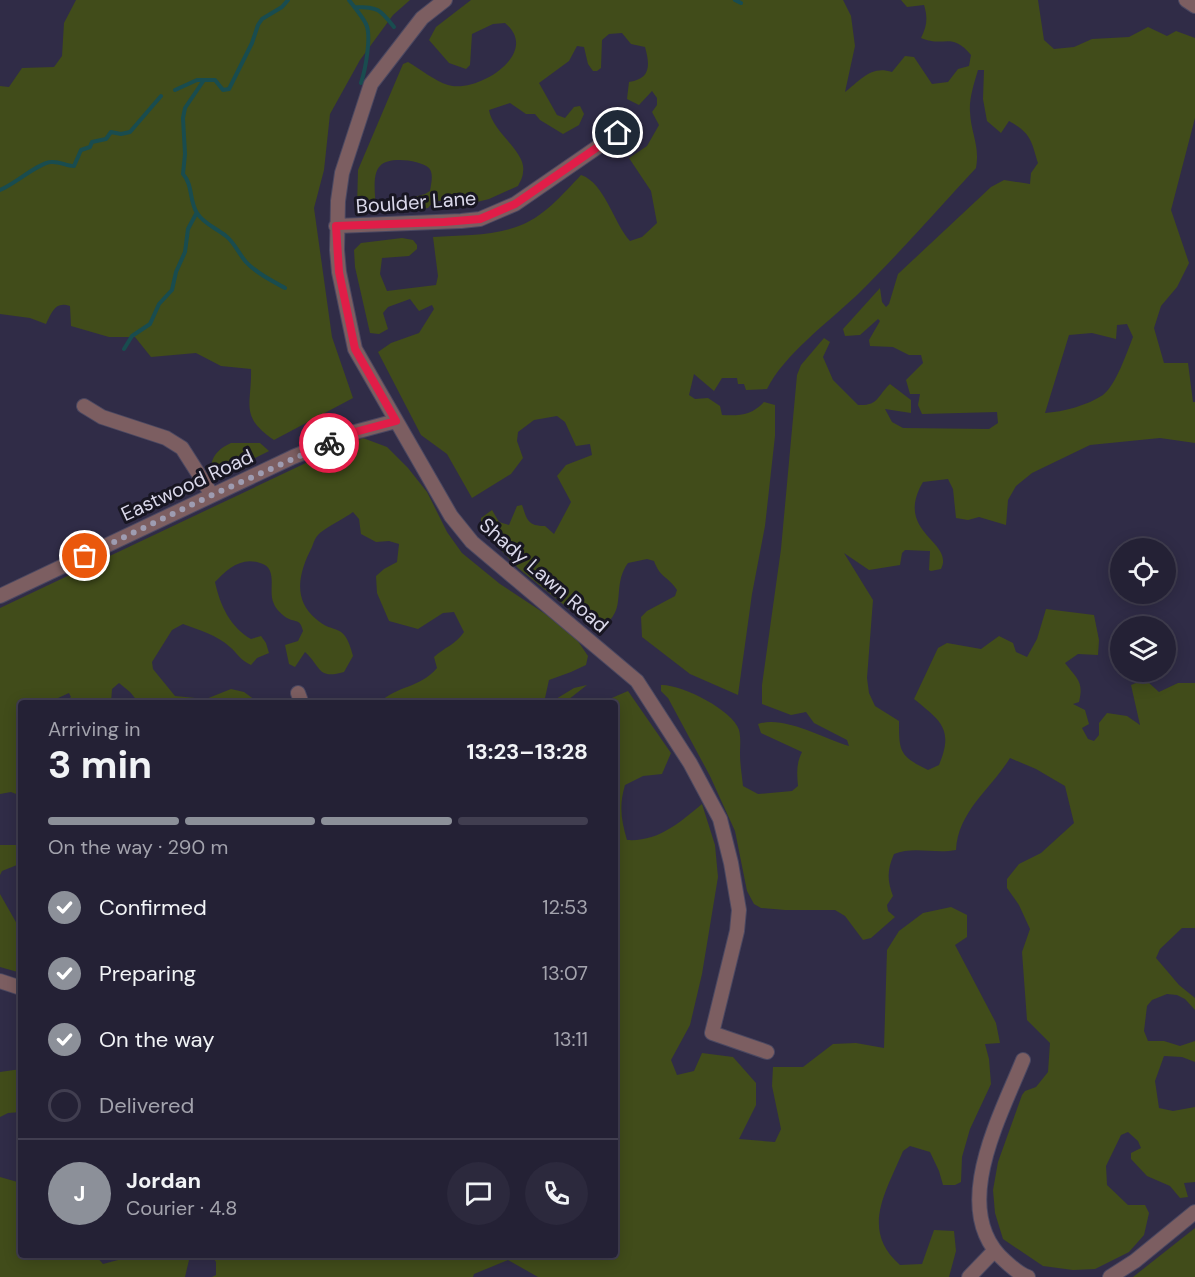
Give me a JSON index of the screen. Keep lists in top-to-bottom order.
{
  "streets": {
    "street": ["Boulder Lane", "Eastwood Road", "Shady Lawn Road"]
  },
  "crossings": [
    ["Boulder Lane", "Shady Lawn Road"],
    ["Eastwood Road", "Shady Lawn Road"]
  ],
  "page": {
    "heading": ["3 min", "Arriving in", "13:23–13:28"],
    "panel": ["Jordan", "Courier · 4.8"],
    "bar": "On the way · 290 m",
    "list": [
      ["Confirmed", "12:53"],
      ["Preparing", "13:07"],
      ["On the way", "13:11"],
      "Delivered"
    ],
    "round": "J"
  }
}
